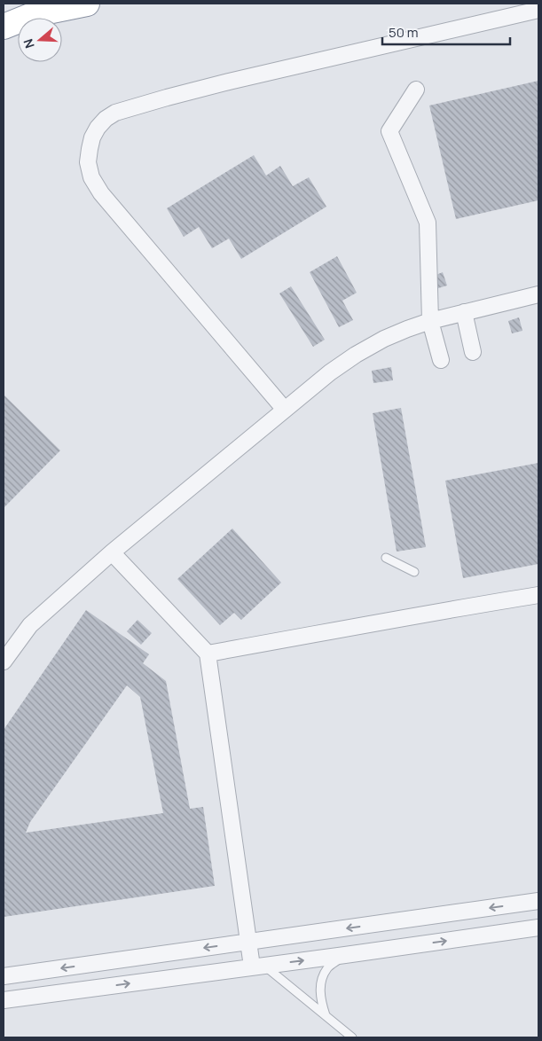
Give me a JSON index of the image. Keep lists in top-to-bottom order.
{
  "scale_bar": "50 m",
  "north": "left"
}
